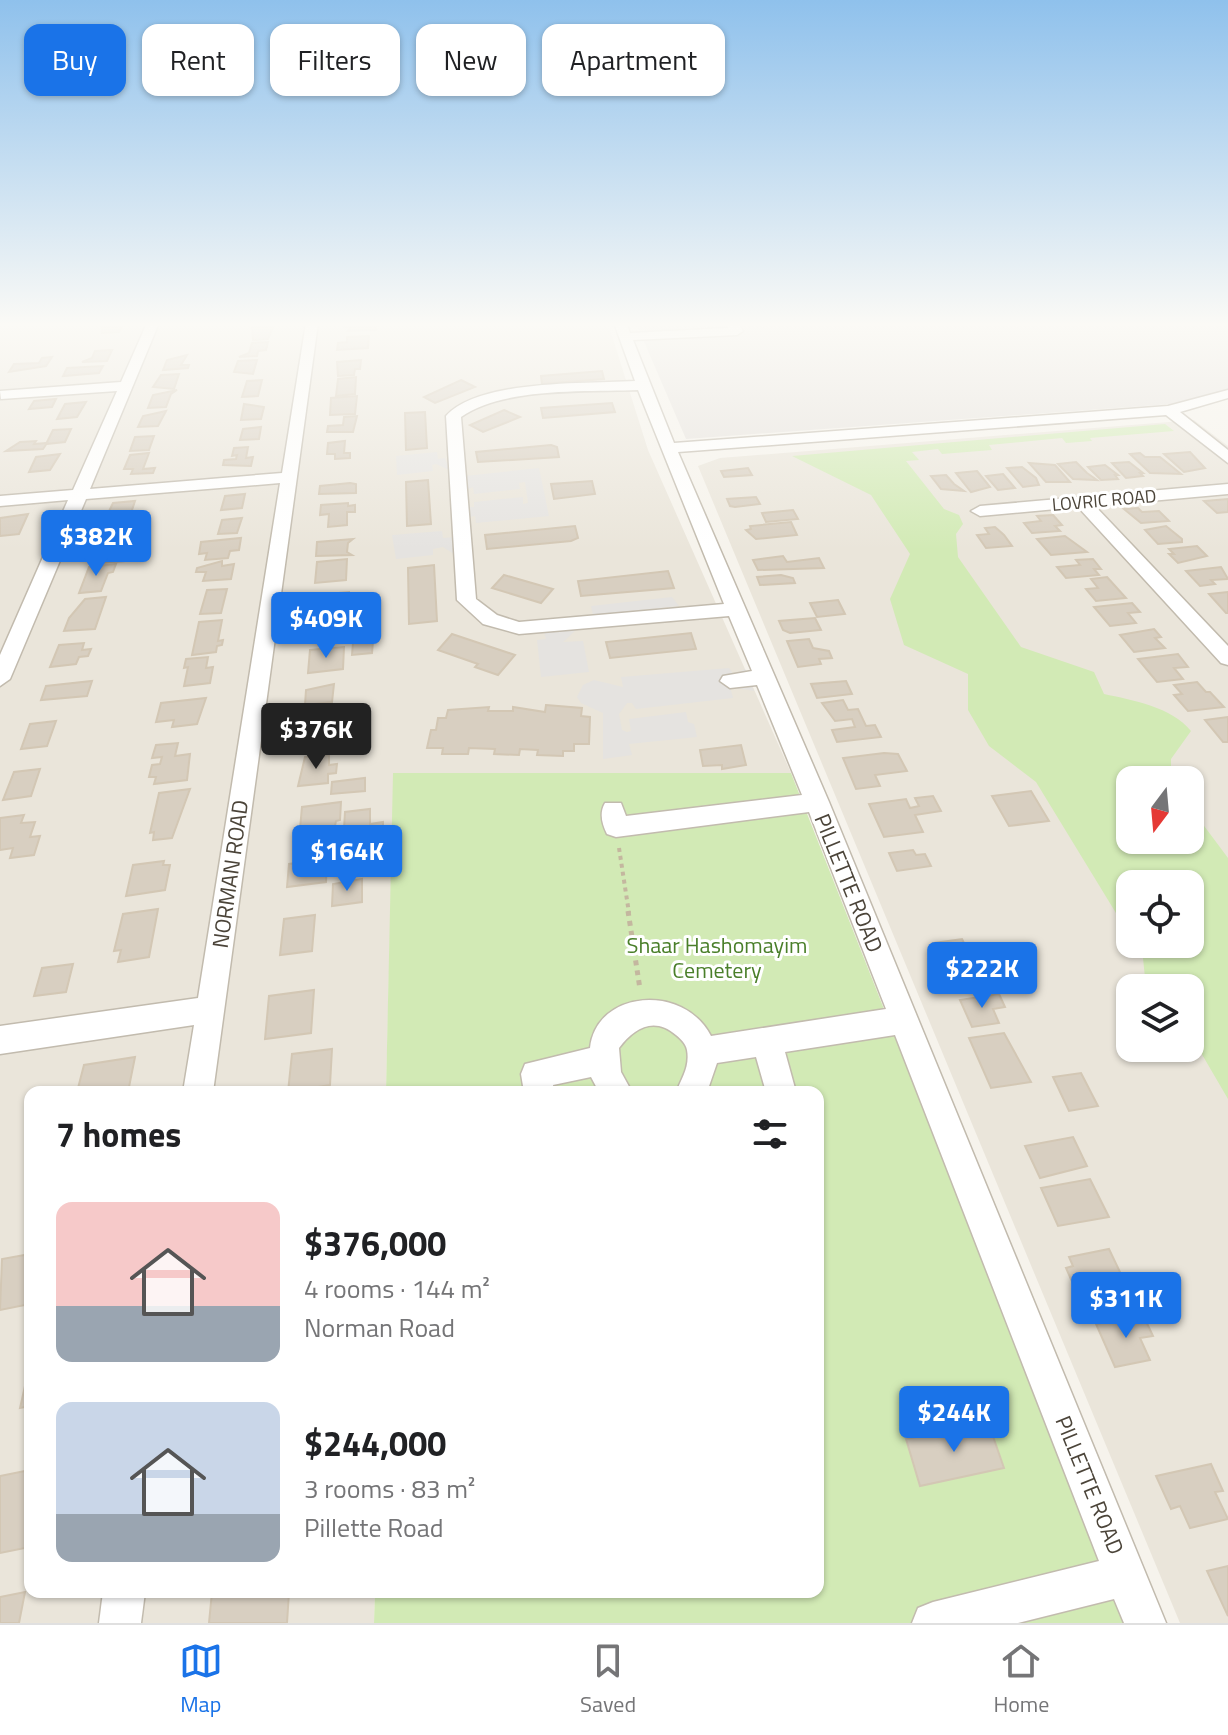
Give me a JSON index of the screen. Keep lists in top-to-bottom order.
{
  "streets": {
    "street": ["LOVRIC ROAD", "NORMAN ROAD", "PILLETTE ROAD"]
  },
  "parks": ["Shaar Hashomayim Cemetery"],
  "north": "bottom",
  "page": {
    "chip": [
      "Buy",
      "Rent",
      "Filters",
      "New",
      "Apartment"
    ],
    "price": [
      "$382K",
      "$409K",
      "$376K",
      "$164K",
      "$222K",
      "$311K",
      "$244K"
    ],
    "heading": "7 homes",
    "list": [
      {
        "name": "$376,000",
        "note": "4 rooms · 144 m² · Norman Road"
      },
      {
        "name": "$244,000",
        "note": "3 rooms · 83 m² · Pillette Road"
      }
    ],
    "tabs": ["Map", "Saved", "Home"]
  }
}
